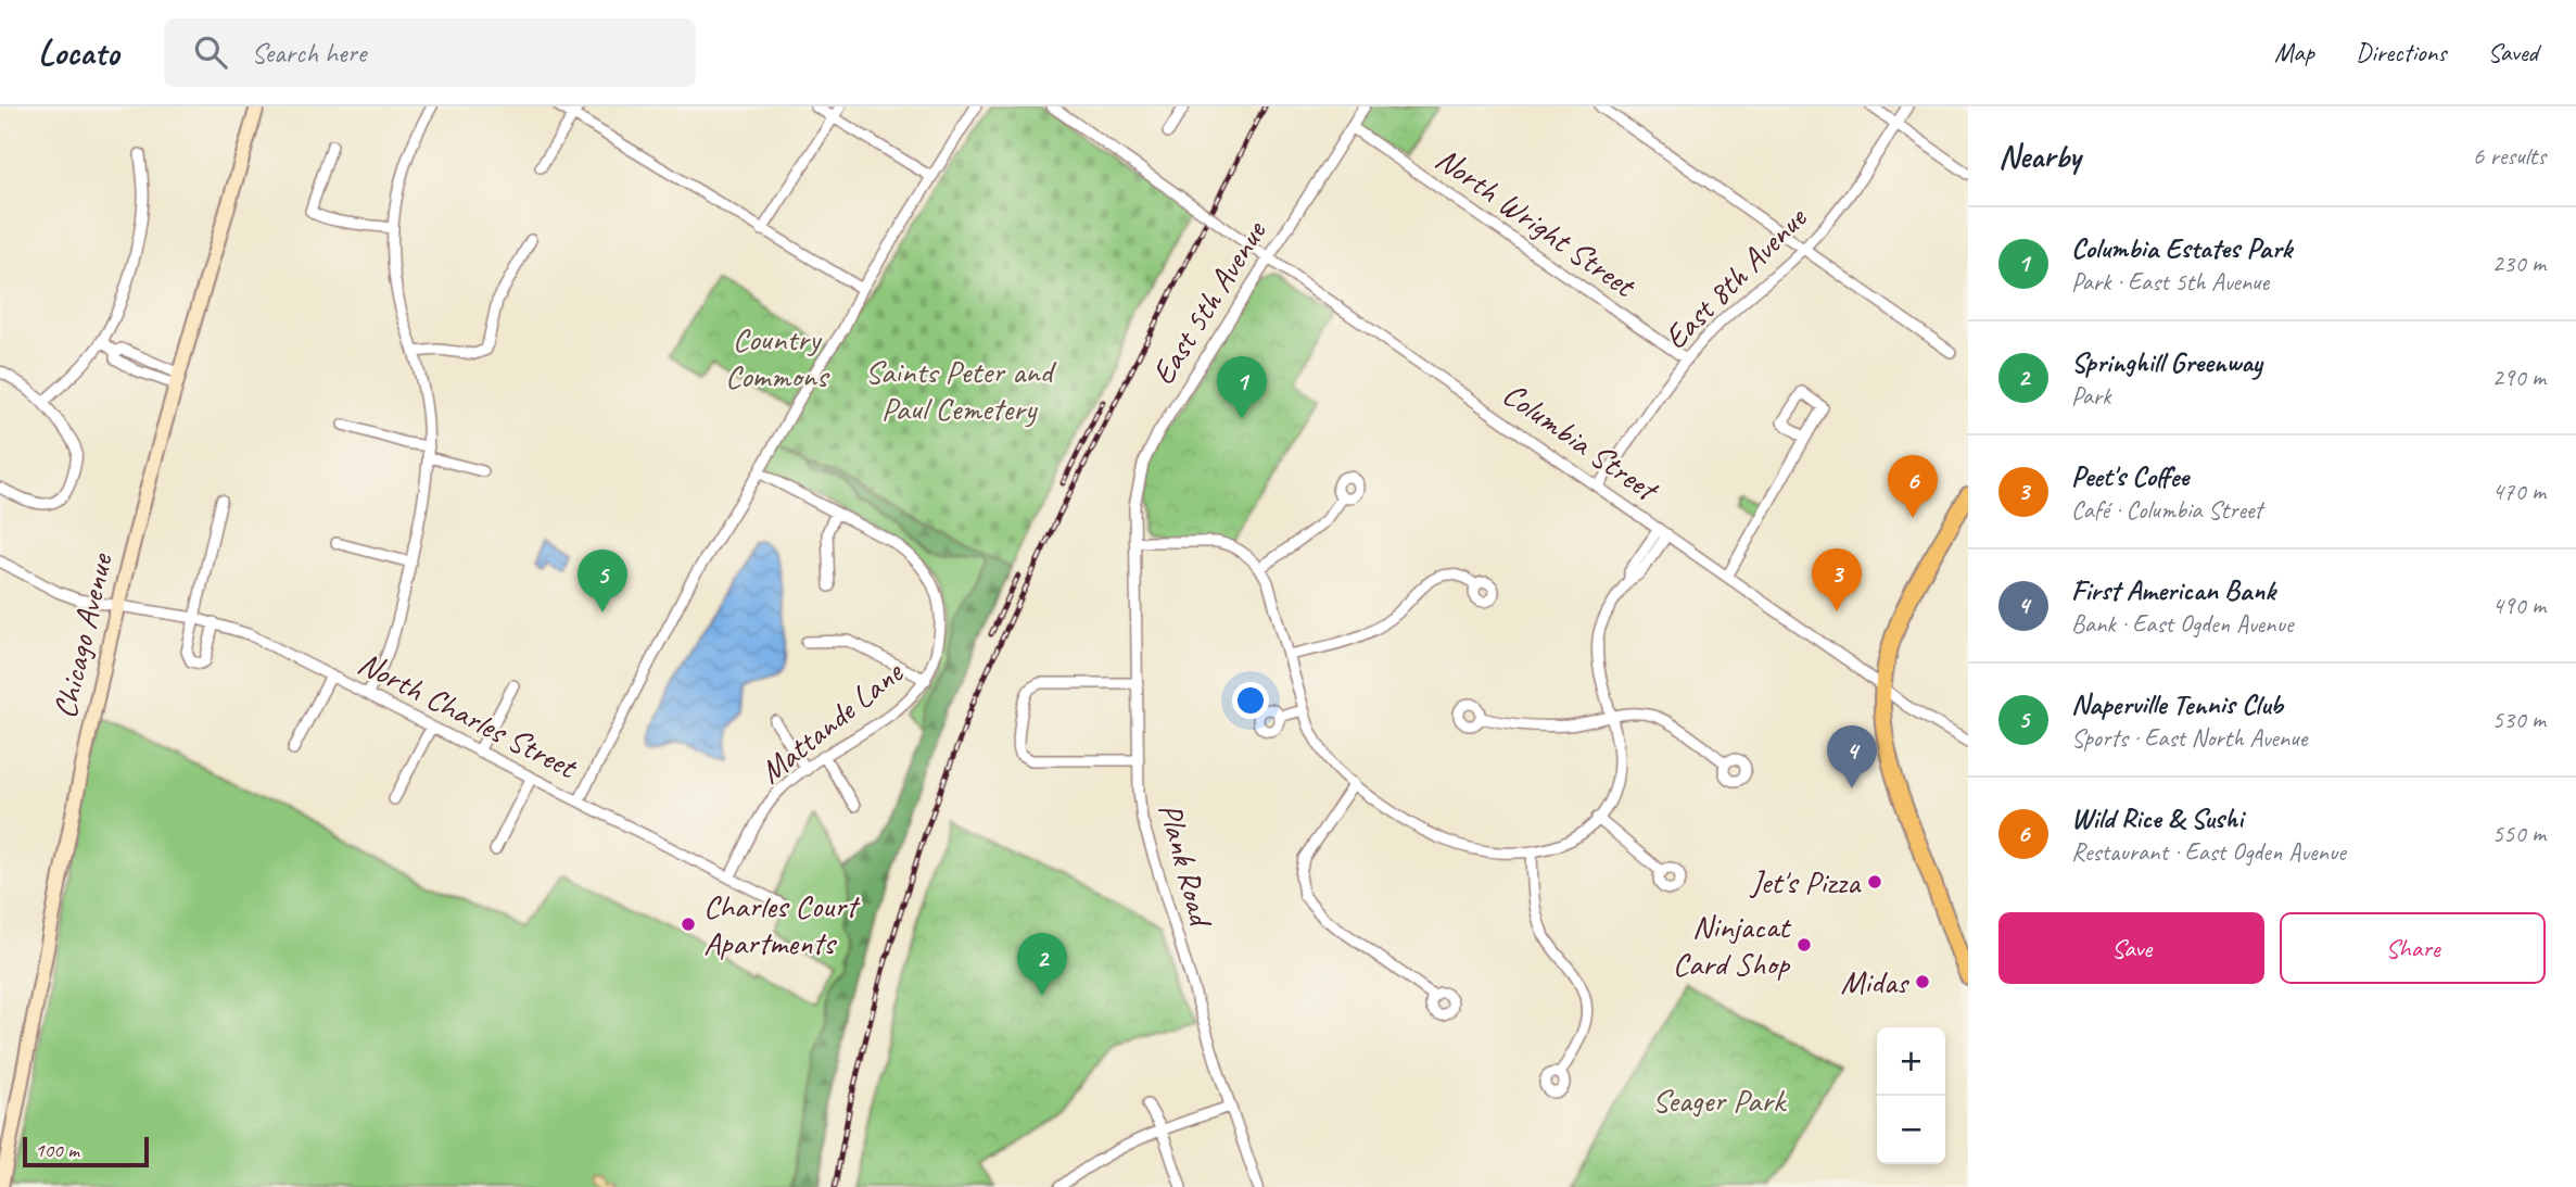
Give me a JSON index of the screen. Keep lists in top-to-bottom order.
{
  "streets": {
    "main road": ["Chicago Avenue"],
    "street": [
      "North Wright Street",
      "East 8th Avenue",
      "East 5th Avenue",
      "Columbia Street",
      "North Charles Street",
      "Mattande Lane",
      "Plank Road"
    ]
  },
  "crossings": [
    ["North Wright Street", "East 8th Avenue"],
    ["North Wright Street", "East 5th Avenue"],
    ["East 8th Avenue", "Columbia Street"],
    ["East 5th Avenue", "Columbia Street"],
    ["East 5th Avenue", "Plank Road"],
    ["Chicago Avenue", "North Charles Street"],
    ["North Charles Street", "Mattande Lane"]
  ],
  "parks": ["Country Commons", "Saints Peter and Paul Cemetery", "Seager Park"],
  "places": [
    "Jet's Pizza",
    "Charles Court Apartments",
    "Ninjacat Card Shop",
    "Midas"
  ],
  "scale_bar": "100 m",
  "page": {
    "header": "Locato",
    "search": "Search here",
    "nav": ["Map", "Directions", "Saved"],
    "heading": ["Nearby", "6 results"],
    "list": [
      {
        "mark": "1",
        "name": "Columbia Estates Park",
        "note": "Park · East 5th Avenue",
        "value": "230 m"
      },
      {
        "mark": "2",
        "name": "Springhill Greenway",
        "note": "Park",
        "value": "290 m"
      },
      {
        "mark": "3",
        "name": "Peet's Coffee",
        "note": "Café · Columbia Street",
        "value": "470 m"
      },
      {
        "mark": "4",
        "name": "First American Bank",
        "note": "Bank · East Ogden Avenue",
        "value": "490 m"
      },
      {
        "mark": "5",
        "name": "Naperville Tennis Club",
        "note": "Sports · East North Avenue",
        "value": "530 m"
      },
      {
        "mark": "6",
        "name": "Wild Rice & Sushi",
        "note": "Restaurant · East Ogden Avenue",
        "value": "550 m"
      }
    ],
    "pins": [
      "1",
      "6",
      "3",
      "5",
      "4",
      "2"
    ],
    "buttons": ["Save", "Share"],
    "map_buttons": ["+", "−"],
    "scale": "100 m"
  }
}
